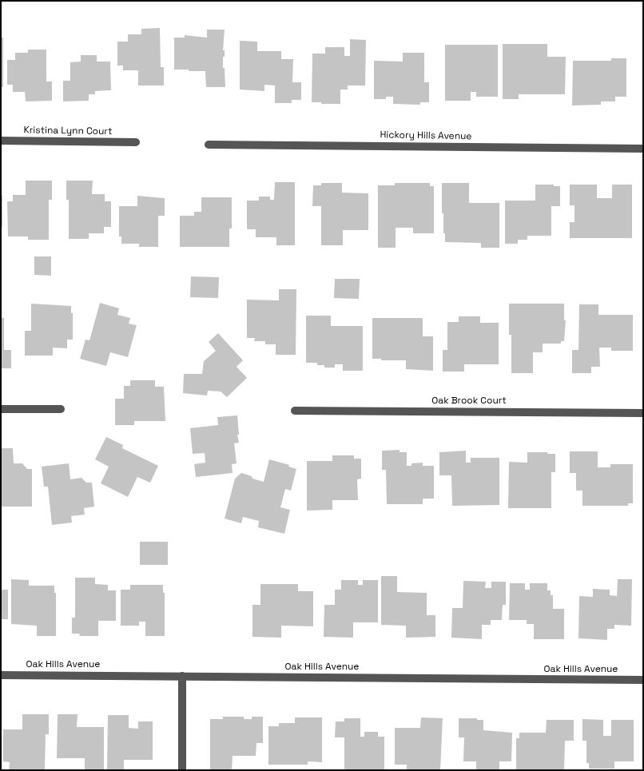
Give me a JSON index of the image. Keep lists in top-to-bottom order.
{
  "streets": {
    "street": [
      "Kristina Lynn Court",
      "Hickory Hills Avenue",
      "Oak Brook Court",
      "Oak Hills Avenue"
    ]
  }
}
